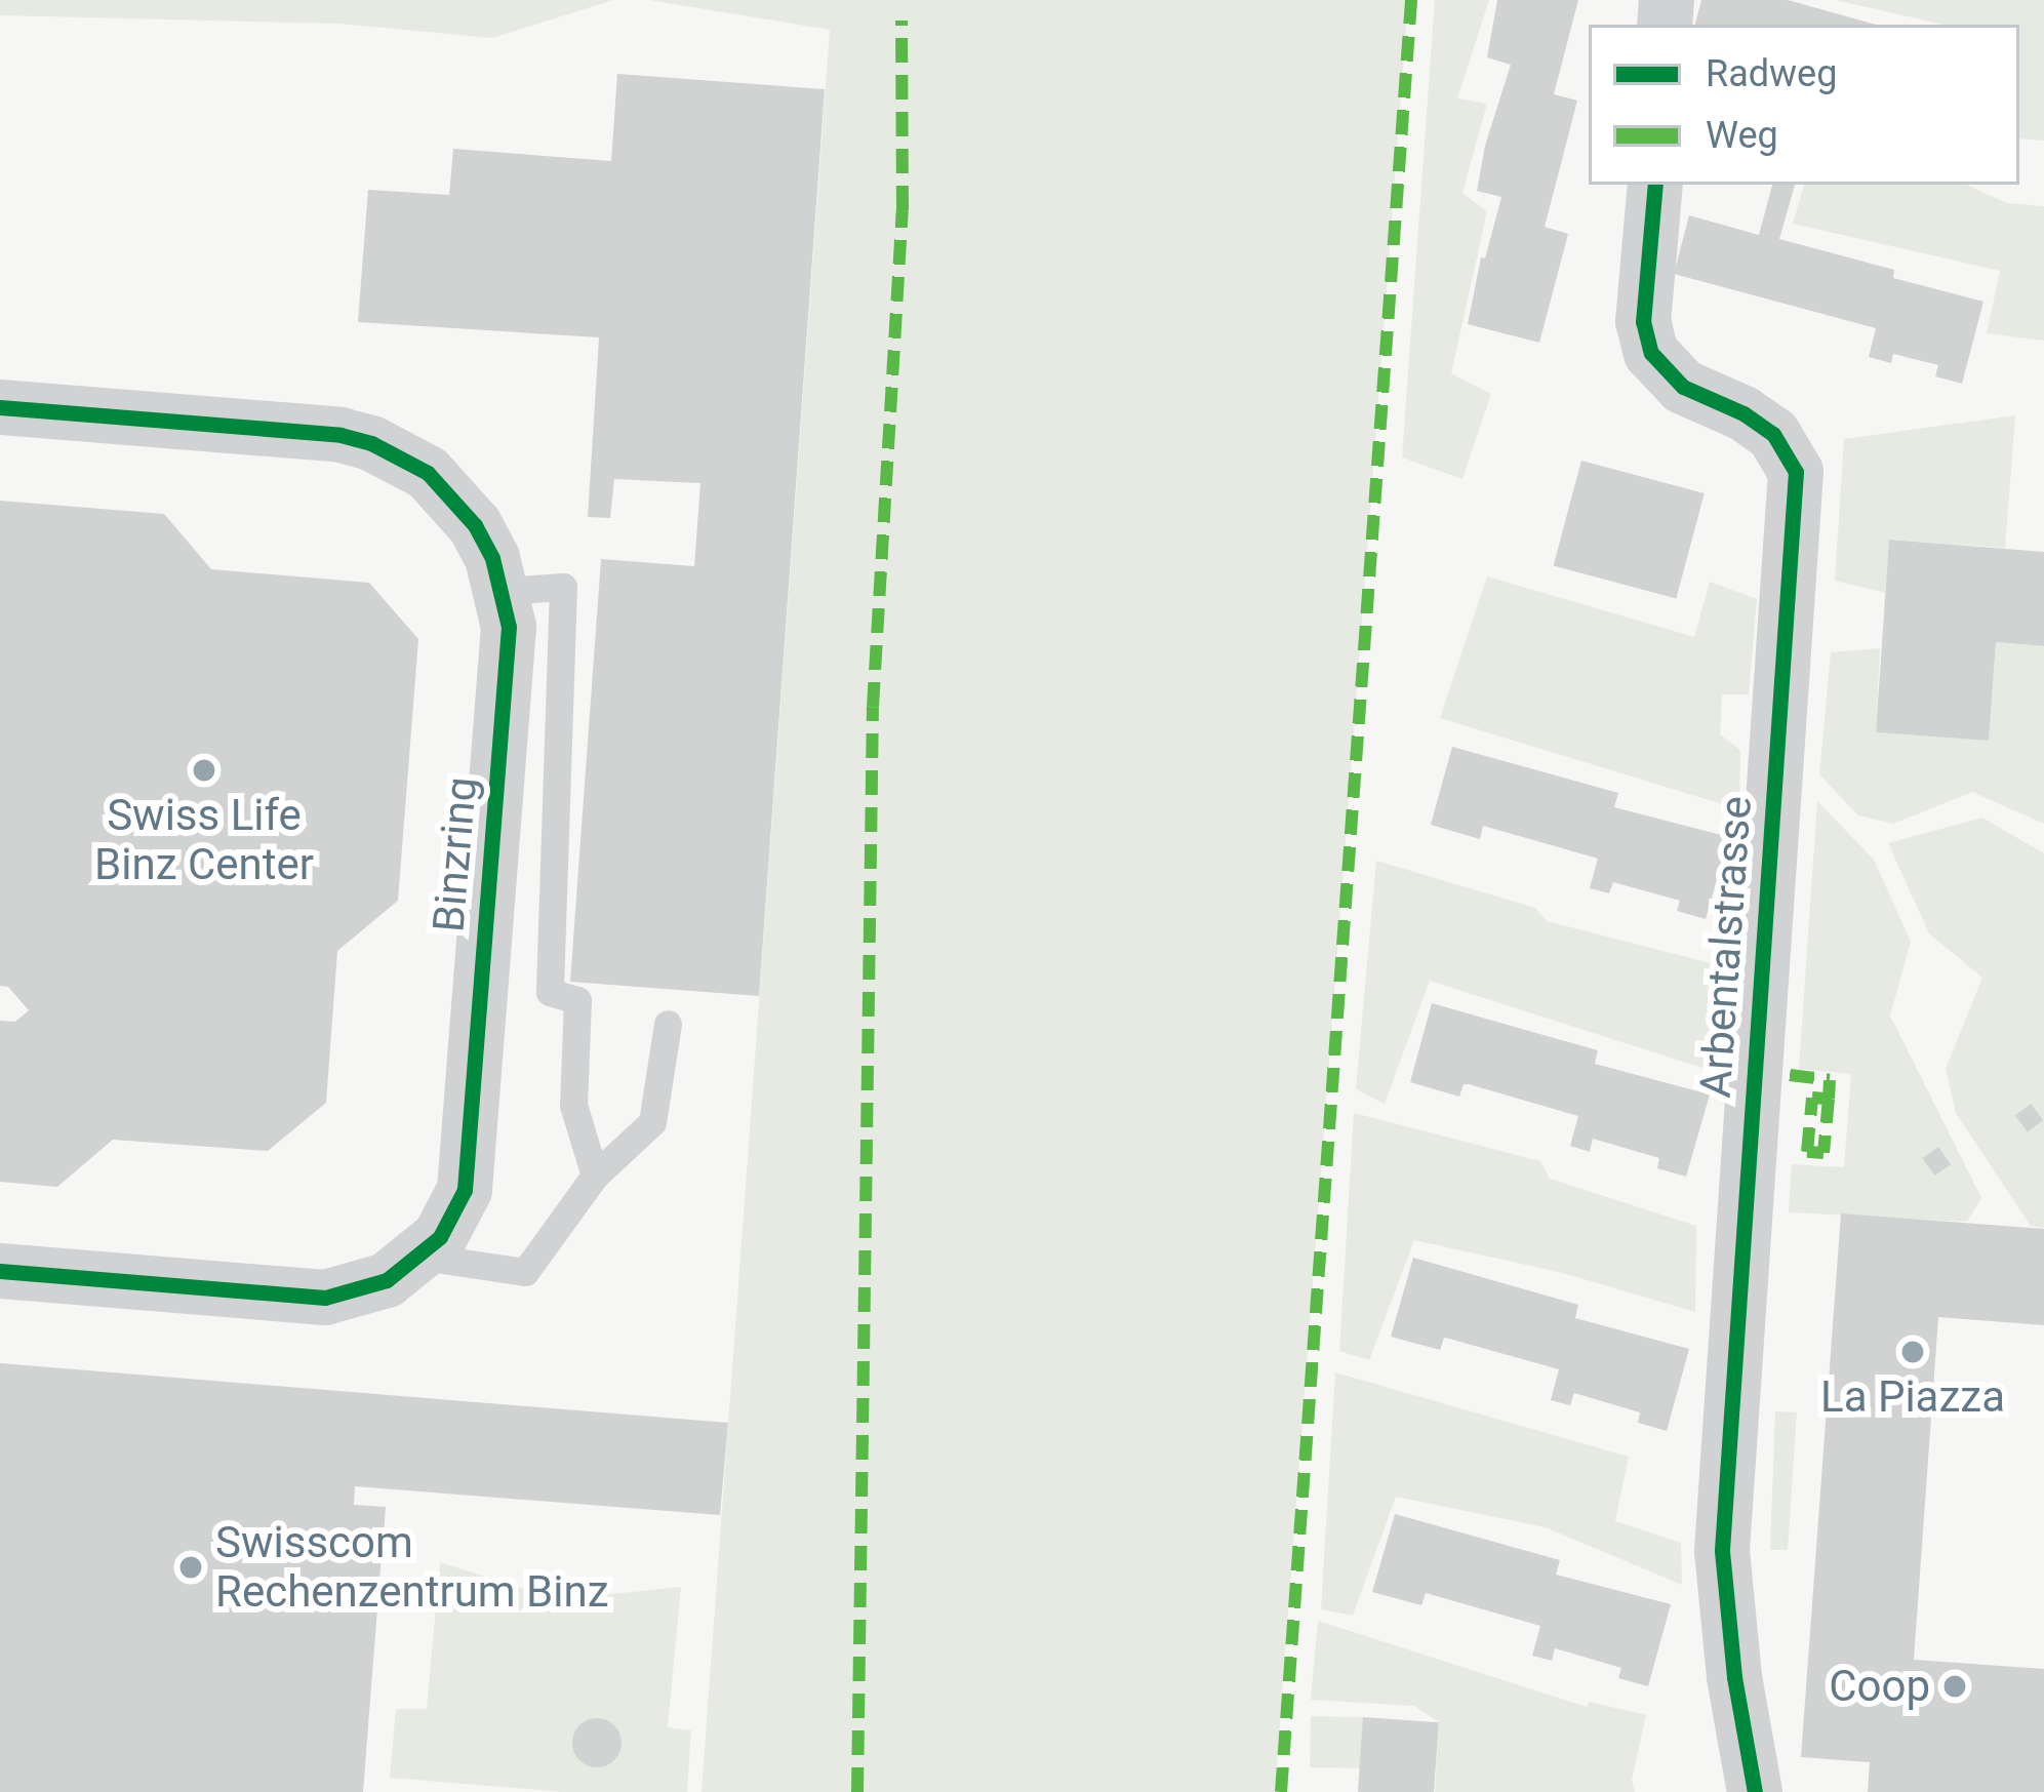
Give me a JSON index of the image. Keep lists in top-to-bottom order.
{
  "streets": {
    "street": ["Binzring", "Arbentalstrasse"]
  },
  "places": [
    "Swiss Life Binz Center",
    "La Piazza",
    "Swisscom Rechenzentrum Binz",
    "Coop"
  ],
  "legend": ["Radweg", "Weg"]
}
